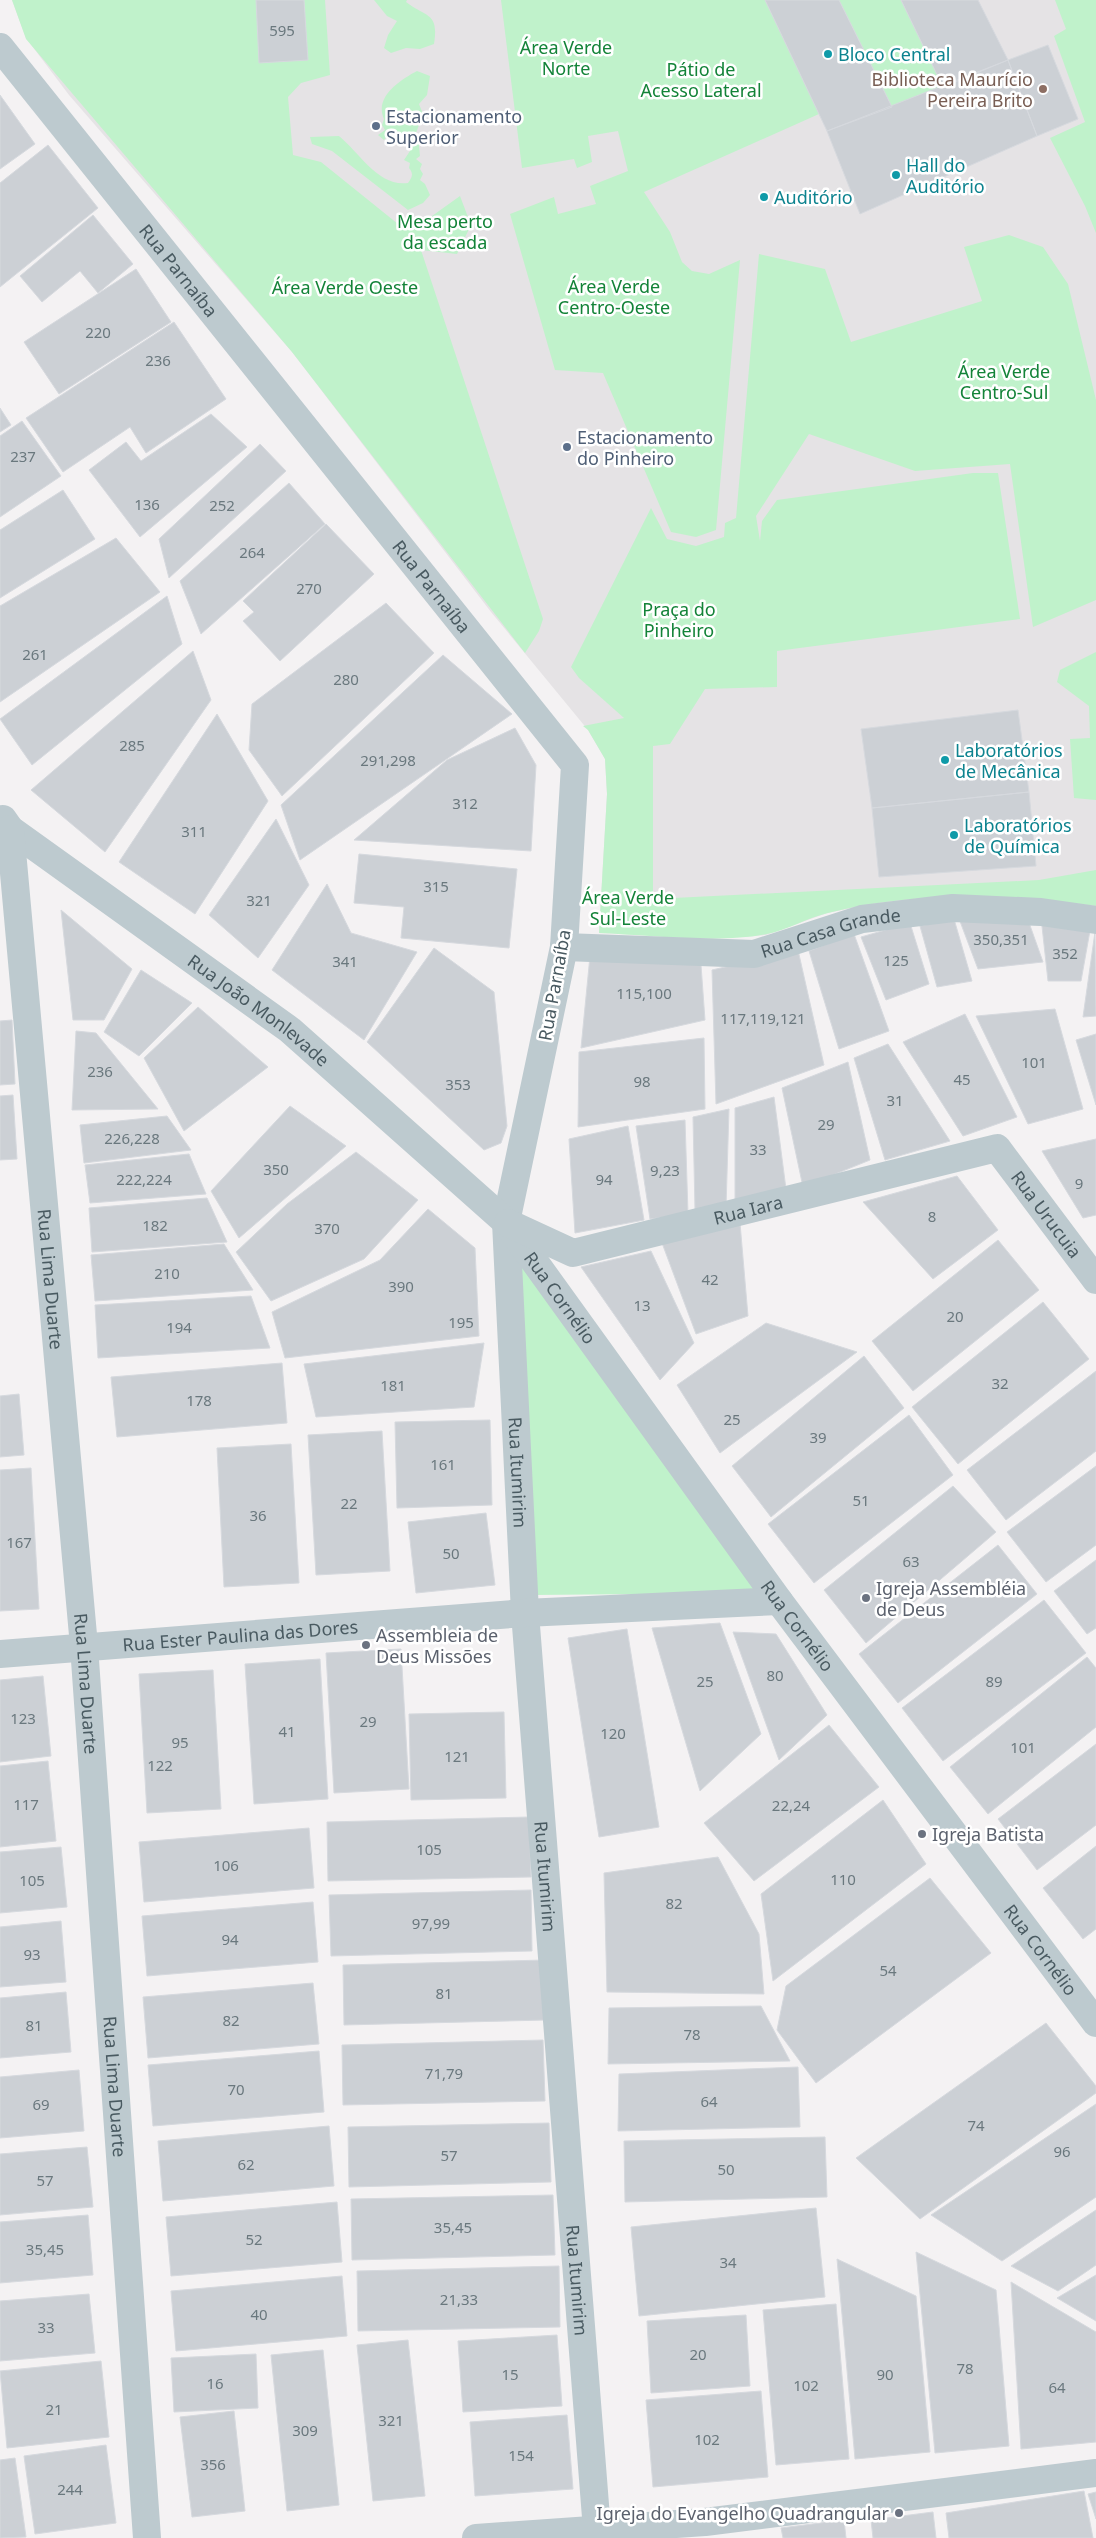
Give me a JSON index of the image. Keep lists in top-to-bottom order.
{
  "streets": {
    "street": [
      "Rua Parnaíba",
      "Rua Casa Grande",
      "Rua João Monlevade",
      "Rua Iara",
      "Rua Urucuia",
      "Rua Lima Duarte",
      "Rua Cornélio",
      "Rua Itumirim",
      "Rua Ester Paulina das Dores"
    ]
  },
  "crossings": [
    ["Rua Parnaíba", "Rua Casa Grande"],
    ["Rua Parnaíba", "Rua João Monlevade"],
    ["Rua Parnaíba", "Rua Iara"],
    ["Rua Parnaíba", "Rua Cornélio"],
    ["Rua Parnaíba", "Rua Itumirim"],
    ["Rua João Monlevade", "Rua Iara"],
    ["Rua João Monlevade", "Rua Lima Duarte"],
    ["Rua João Monlevade", "Rua Cornélio"],
    ["Rua João Monlevade", "Rua Itumirim"],
    ["Rua Iara", "Rua Urucuia"],
    ["Rua Iara", "Rua Cornélio"],
    ["Rua Iara", "Rua Itumirim"],
    ["Rua Lima Duarte", "Rua Ester Paulina das Dores"],
    ["Rua Cornélio", "Rua Itumirim"],
    ["Rua Cornélio", "Rua Ester Paulina das Dores"],
    ["Rua Itumirim", "Rua Ester Paulina das Dores"]
  ],
  "parks": [
    "Área Verde Norte",
    "Pátio de Acesso Lateral",
    "Mesa perto da escada",
    "Área Verde Centro-Oeste",
    "Área Verde Oeste",
    "Área Verde Centro-Sul",
    "Praça do Pinheiro",
    "Área Verde Sul-Leste"
  ],
  "places": [
    "Bloco Central",
    "Biblioteca Maurício Pereira Brito",
    "Estacionamento Superior",
    "Hall do Auditório",
    "Auditório",
    "Estacionamento do Pinheiro",
    "Laboratórios de Mecânica",
    "Laboratórios de Química",
    "Igreja Assembléia de Deus",
    "Assembleia de Deus Missões",
    "Igreja Batista",
    "Igreja do Evangelho Quadrangular"
  ],
  "house_numbers": [
    "595",
    "220",
    "236",
    "237",
    "136",
    "252",
    "264",
    "270",
    "261",
    "280",
    "285",
    "291,298",
    "312",
    "311",
    "315",
    "321",
    "350,351",
    "352",
    "125",
    "341",
    "115,100",
    "117,119,121",
    "101",
    "236",
    "45",
    "98",
    "353",
    "31",
    "29",
    "226,228",
    "33",
    "350",
    "9,23",
    "222,224",
    "94",
    "9",
    "8",
    "182",
    "370",
    "210",
    "42",
    "390",
    "13",
    "20",
    "195",
    "194",
    "32",
    "181",
    "178",
    "25",
    "39",
    "161",
    "51",
    "22",
    "36",
    "167",
    "50",
    "63",
    "80",
    "25",
    "89",
    "123",
    "29",
    "41",
    "120",
    "95",
    "101",
    "121",
    "122",
    "117",
    "22,24",
    "105",
    "106",
    "110",
    "105",
    "82",
    "97,99",
    "94",
    "93",
    "54",
    "81",
    "82",
    "81",
    "78",
    "71,79",
    "70",
    "64",
    "69",
    "74",
    "96",
    "57",
    "62",
    "50",
    "57",
    "35,45",
    "52",
    "35,45",
    "34",
    "21,33",
    "40",
    "33",
    "20",
    "78",
    "15",
    "90",
    "16",
    "102",
    "64",
    "21",
    "321",
    "309",
    "102",
    "154",
    "356",
    "244"
  ]
}
